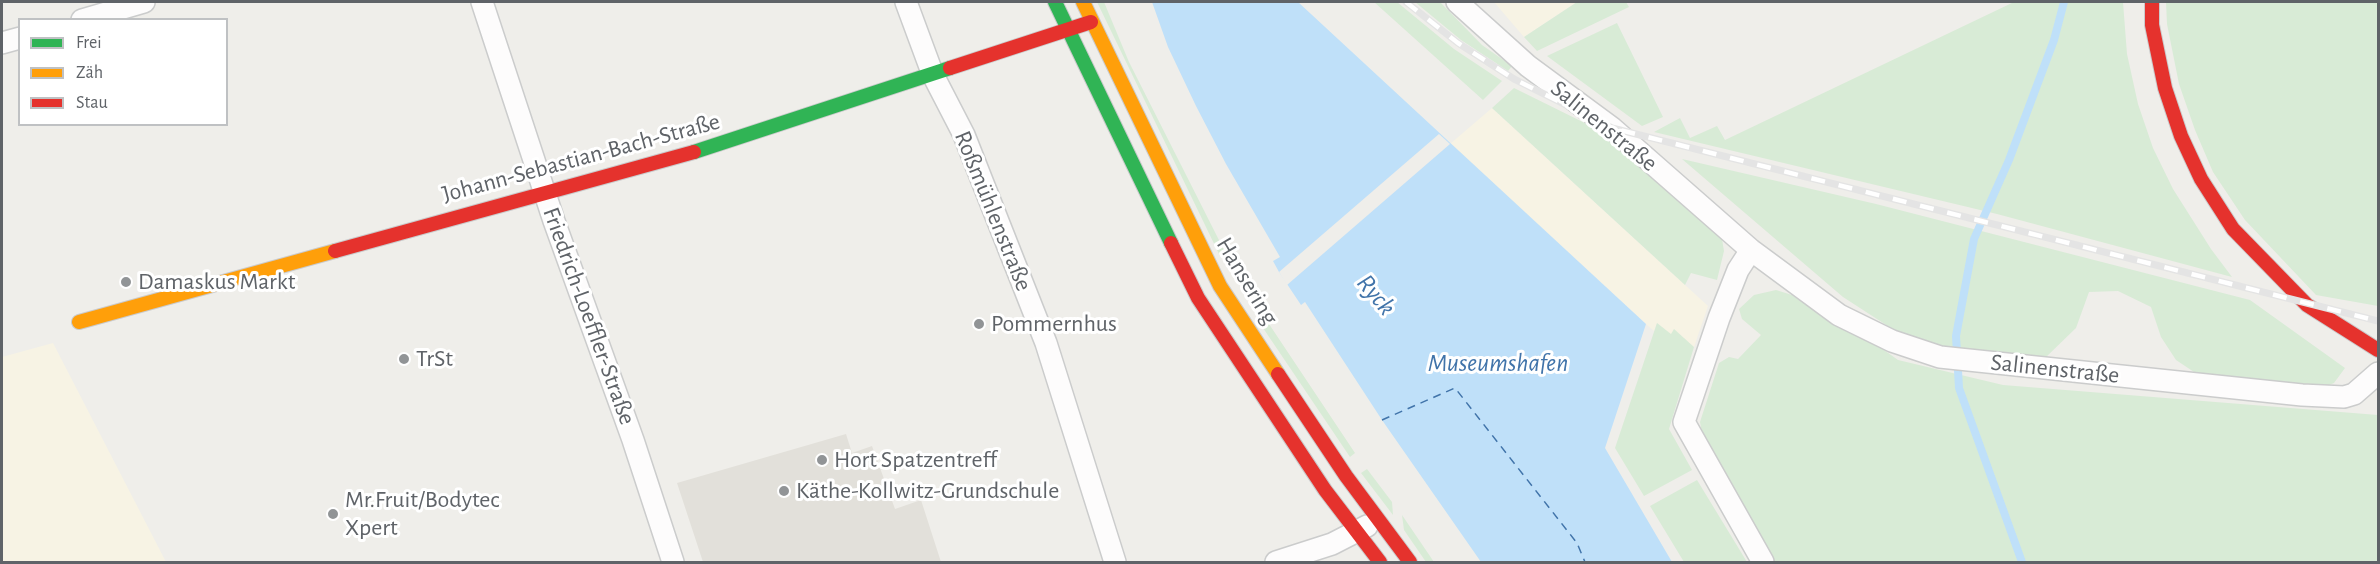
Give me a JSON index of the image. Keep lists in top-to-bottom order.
{
  "streets": {
    "street": [
      "Salinenstraße",
      "Johann-Sebastian-Bach-Straße",
      "Roßmühlenstraße",
      "Hansering",
      "Friedrich-Loeffler-Straße"
    ]
  },
  "crossings": [
    ["Johann-Sebastian-Bach-Straße", "Roßmühlenstraße"],
    ["Johann-Sebastian-Bach-Straße", "Hansering"],
    ["Johann-Sebastian-Bach-Straße", "Friedrich-Loeffler-Straße"]
  ],
  "water": ["Ryck", "Museumshafen"],
  "places": [
    "Damaskus Markt",
    "Pommernhus",
    "TrSt",
    "Hort Spatzentreff",
    "Käthe-Kollwitz-Grundschule",
    "Mr.Fruit/Bodytec Xpert"
  ],
  "legend": ["Frei", "Zäh", "Stau"]
}
